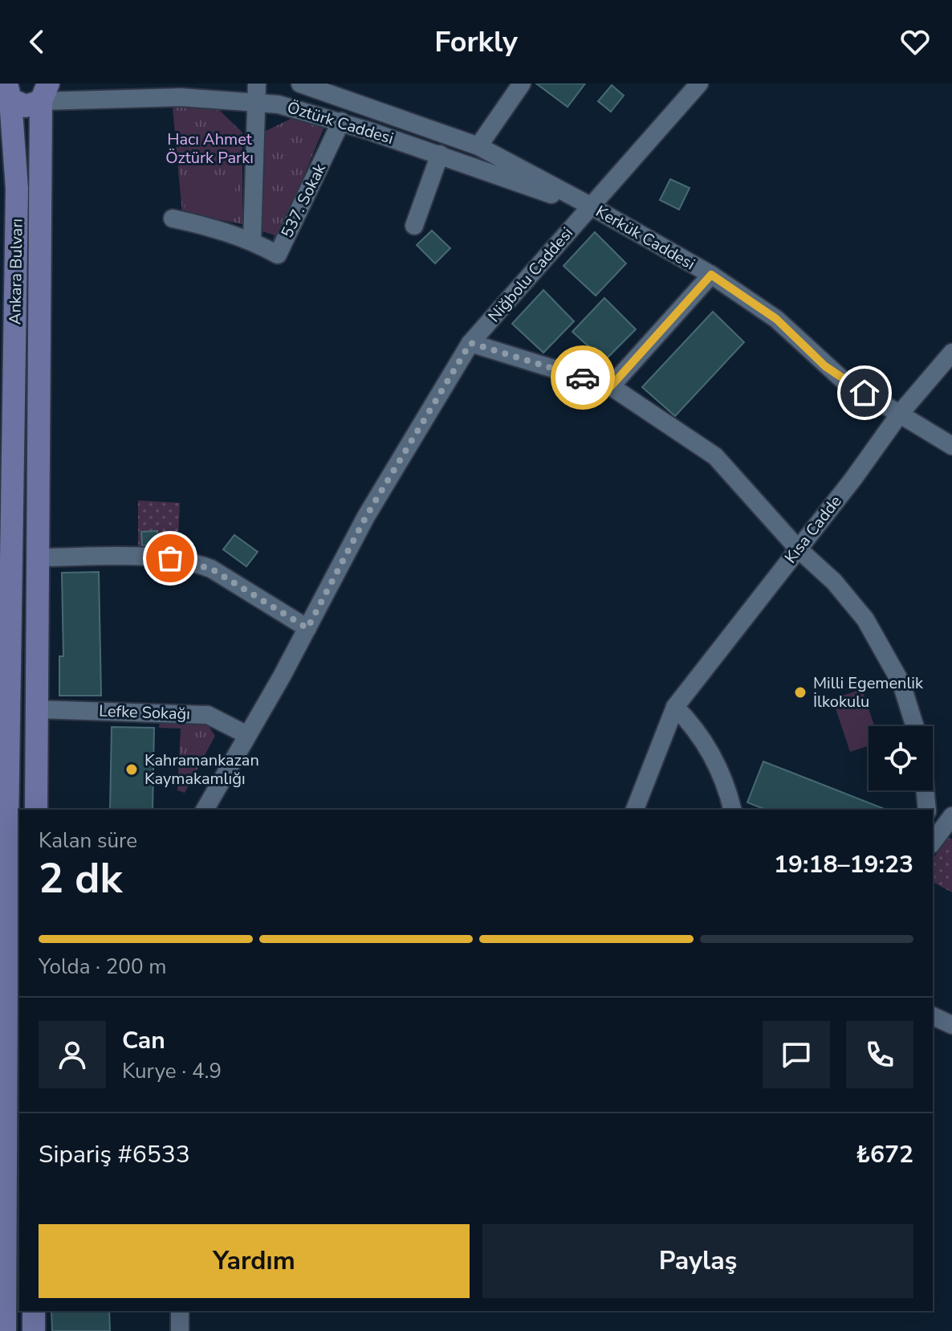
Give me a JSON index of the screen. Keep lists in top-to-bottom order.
{
  "streets": {
    "main road": ["Ankara Bulvarı"],
    "street": [
      "Öztürk Caddesi",
      "537. Sokak",
      "Kerkük Caddesi",
      "Niğbolu Caddesi",
      "Kısa Cadde",
      "Lefke Sokağı"
    ]
  },
  "crossings": [
    ["Öztürk Caddesi", "537. Sokak"],
    ["Öztürk Caddesi", "Kerkük Caddesi"],
    ["Öztürk Caddesi", "Ankara Bulvarı"],
    ["Öztürk Caddesi", "Niğbolu Caddesi"],
    ["Kerkük Caddesi", "Niğbolu Caddesi"],
    ["Kerkük Caddesi", "Kısa Cadde"],
    ["Ankara Bulvarı", "Lefke Sokağı"],
    ["Niğbolu Caddesi", "Lefke Sokağı"]
  ],
  "parks": ["Hacı Ahmet Öztürk Parkı"],
  "places": ["Milli Egemenlik İlkokulu", "Kahramankazan Kaymakamlığı"],
  "page": {
    "header": "Forkly",
    "heading": ["2 dk", "Kalan süre", "19:18–19:23"],
    "panel": [
      "Can",
      "Kurye · 4.9",
      "Sipariş #6533",
      "₺672"
    ],
    "bar": "Yolda · 200 m",
    "buttons": ["Yardım", "Paylaş"]
  }
}
